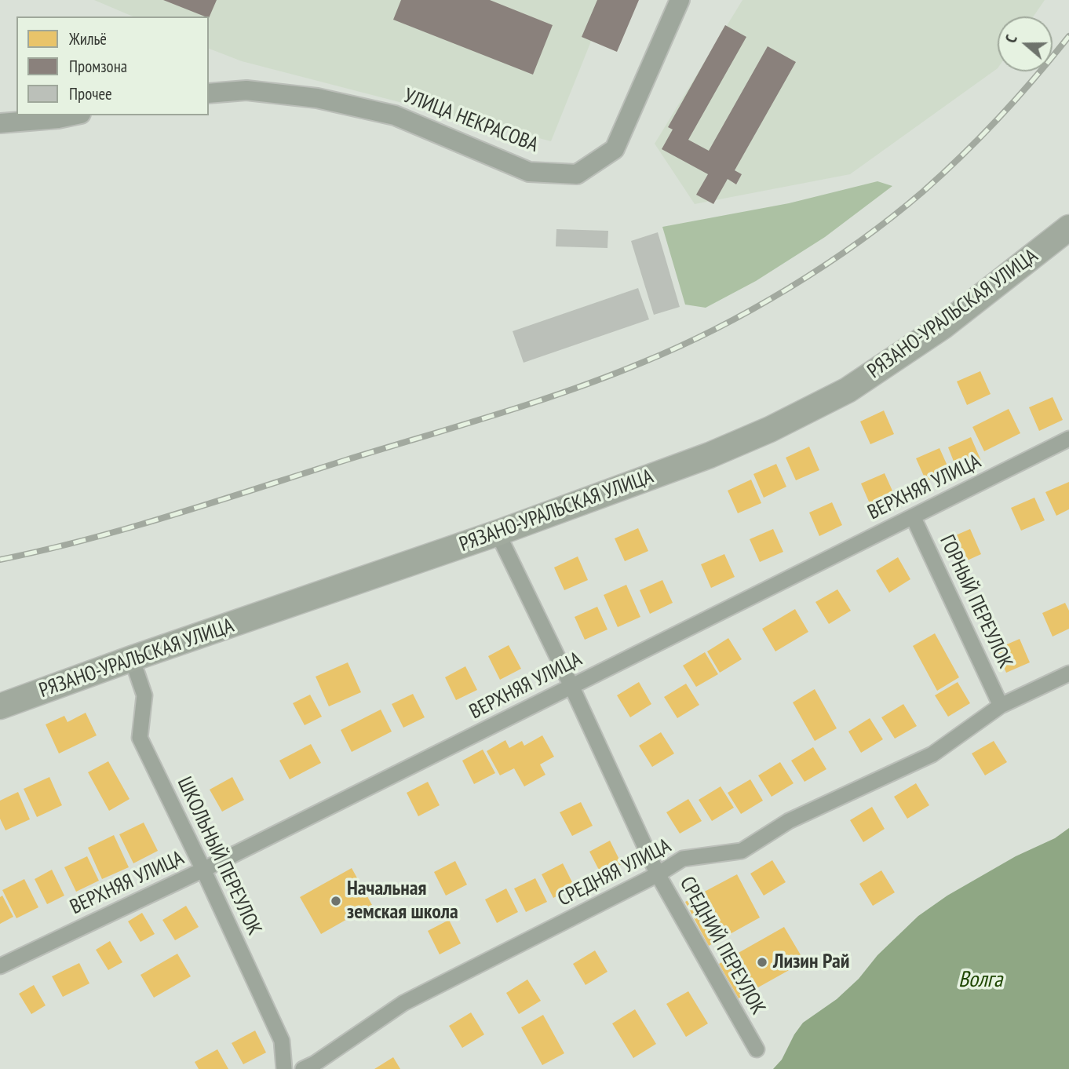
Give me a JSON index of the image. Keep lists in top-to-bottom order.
{
  "streets": {
    "main road": ["РЯЗАНО-УРАЛЬСКАЯ УЛИЦА"],
    "street": [
      "УЛИЦА НЕКРАСОВА",
      "ВЕРХНЯЯ УЛИЦА",
      "ГОРНЫЙ ПЕРЕУЛОК",
      "ШКОЛЬНЫЙ ПЕРЕУЛОК",
      "СРЕДНЯЯ УЛИЦА",
      "СРЕДНИЙ ПЕРЕУЛОК"
    ]
  },
  "crossings": [
    ["РЯЗАНО-УРАЛЬСКАЯ УЛИЦА", "ШКОЛЬНЫЙ ПЕРЕУЛОК"],
    ["РЯЗАНО-УРАЛЬСКАЯ УЛИЦА", "СРЕДНИЙ ПЕРЕУЛОК"],
    ["ВЕРХНЯЯ УЛИЦА", "ГОРНЫЙ ПЕРЕУЛОК"],
    ["ВЕРХНЯЯ УЛИЦА", "ШКОЛЬНЫЙ ПЕРЕУЛОК"],
    ["ВЕРХНЯЯ УЛИЦА", "СРЕДНИЙ ПЕРЕУЛОК"],
    ["ГОРНЫЙ ПЕРЕУЛОК", "СРЕДНЯЯ УЛИЦА"],
    ["СРЕДНЯЯ УЛИЦА", "СРЕДНИЙ ПЕРЕУЛОК"]
  ],
  "water": ["Волга"],
  "places": ["Начальная земская школа", "Лизин Рай"],
  "legend": ["Жильё", "Промзона", "Прочее"],
  "north": "left"
}
